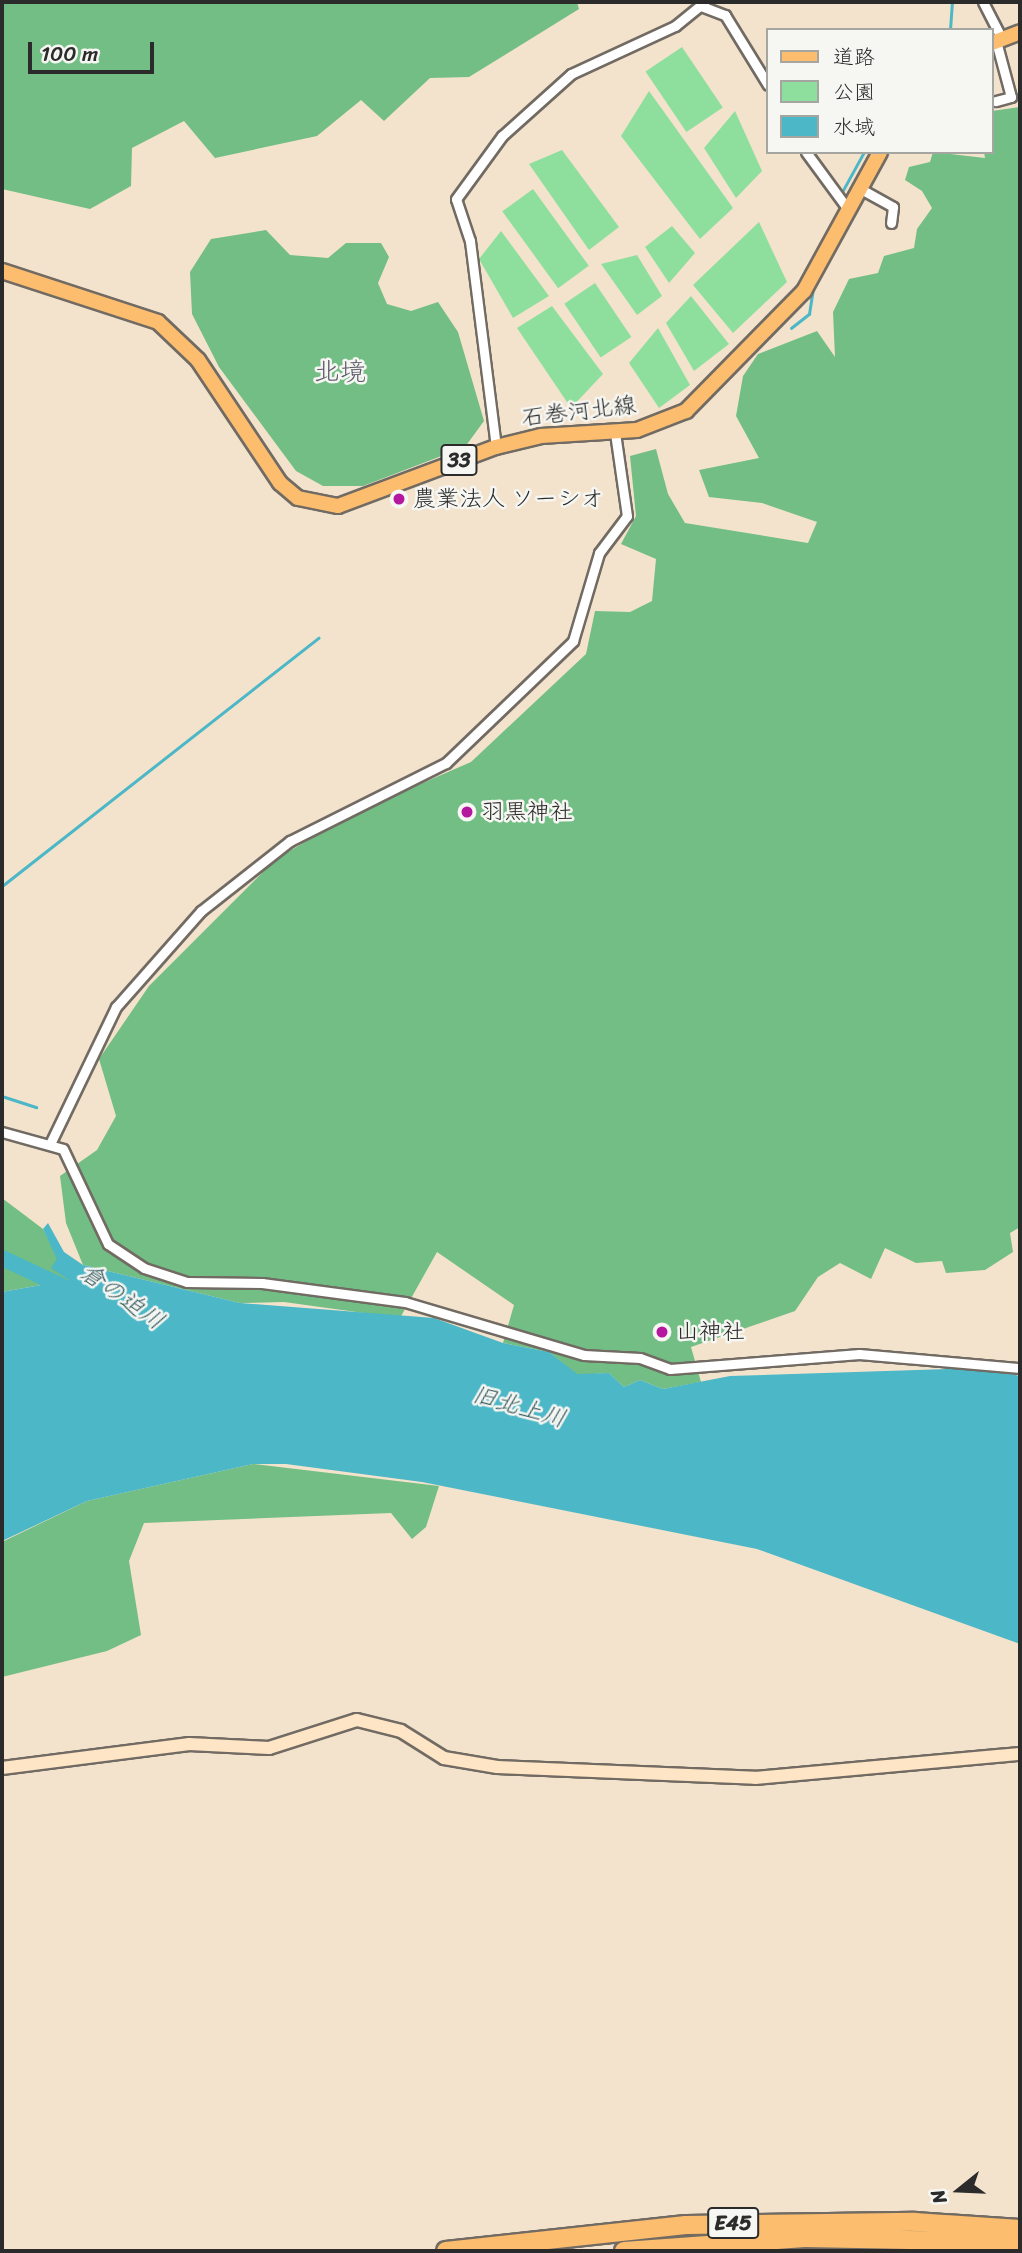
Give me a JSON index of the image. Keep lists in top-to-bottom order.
{
  "streets": {
    "highway": ["E45"],
    "main road": ["石巻河北線", "33"]
  },
  "districts": ["北境"],
  "water": ["倉の迫川", "旧北上川"],
  "places": ["農業法人 ソーシオ", "羽黒神社", "山神社"],
  "legend": ["道路", "公園", "水域"],
  "scale_bar": "100 m",
  "north": "left"
}
